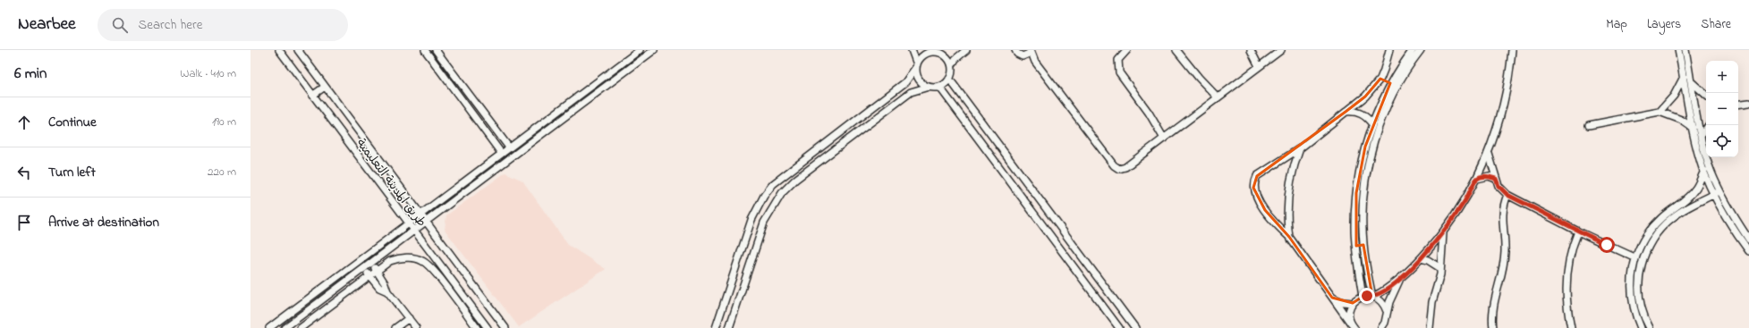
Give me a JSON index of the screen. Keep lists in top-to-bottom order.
{
  "streets": {
    "street": ["طريق المدينة التعليمية"]
  },
  "page": {
    "header": "Nearbee",
    "search": "Search here",
    "nav": ["Map", "Layers", "Share"],
    "heading": ["6 min", "Walk · 410 m"],
    "map_buttons": ["+", "−"],
    "list": [
      ["Continue", "190 m"],
      ["Turn left", "220 m"],
      "Arrive at destination"
    ]
  }
}
